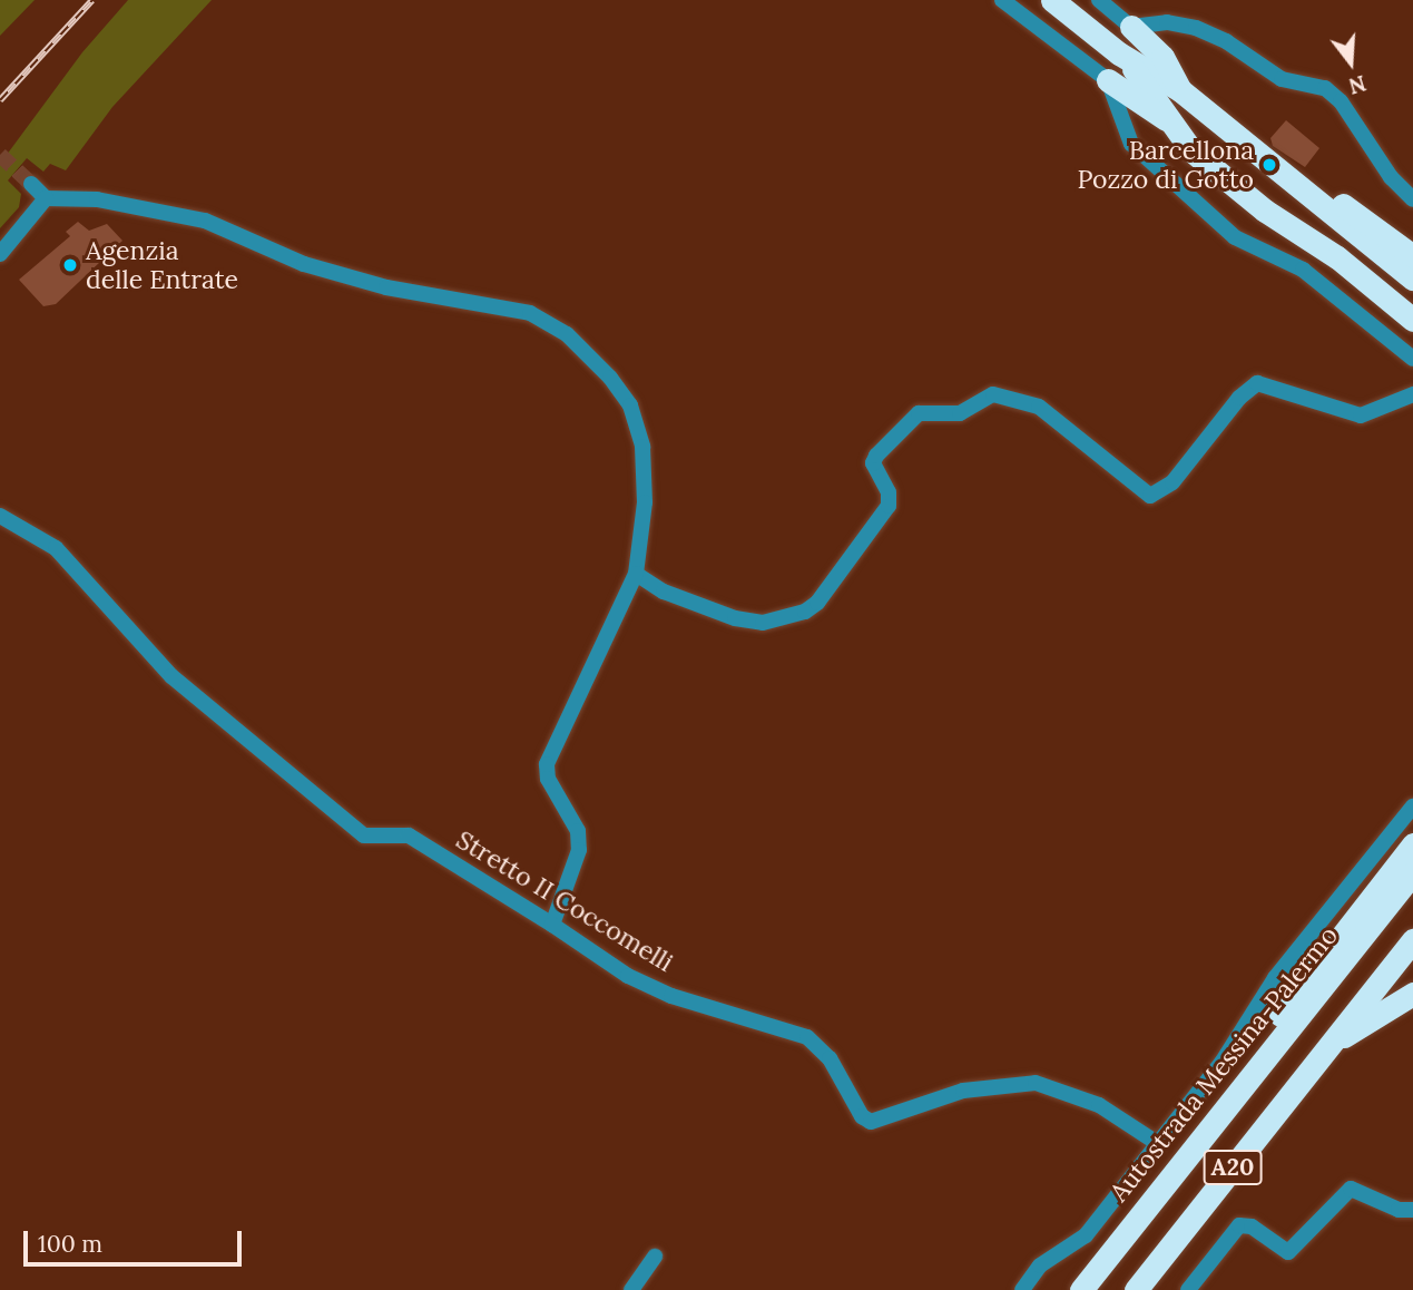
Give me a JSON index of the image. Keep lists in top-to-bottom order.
{
  "streets": {
    "highway": ["Autostrada Messina-Palermo", "A20"],
    "street": ["Stretto II Coccomelli"]
  },
  "places": ["Barcellona Pozzo di Gotto", "Agenzia delle Entrate"],
  "scale_bar": "100 m",
  "north": "bottom"
}
